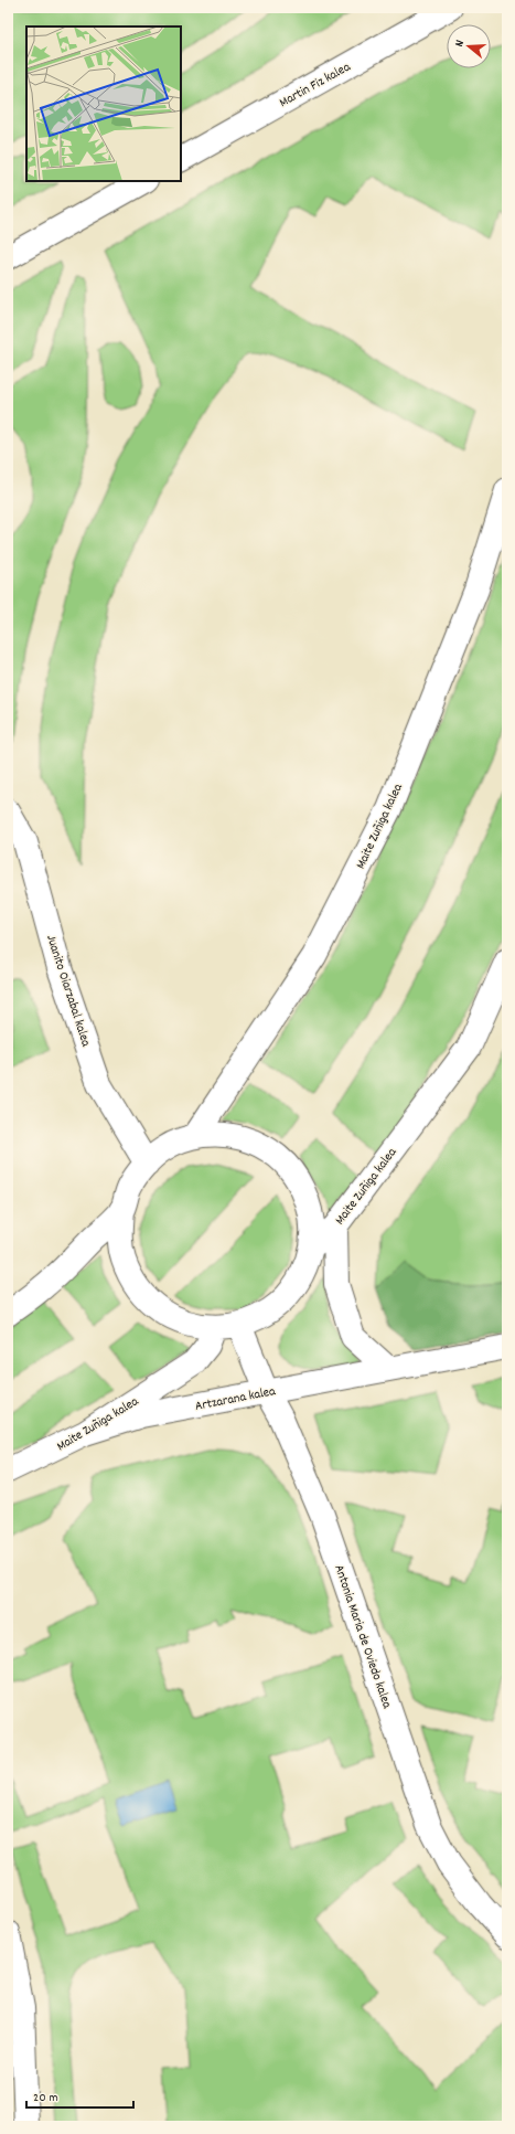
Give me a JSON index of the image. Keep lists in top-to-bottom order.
{
  "streets": {
    "street": [
      "Martin Fiz kalea",
      "Maite Zuñiga kalea",
      "Juanito Oiarzabal kalea",
      "Artzarana kalea",
      "Antonia Maria de Oviedo kalea"
    ]
  },
  "crossings": [
    ["Maite Zuñiga kalea", "Artzarana kalea"],
    ["Artzarana kalea", "Antonia Maria de Oviedo kalea"]
  ],
  "scale_bar": "20 m",
  "north": "left"
}
